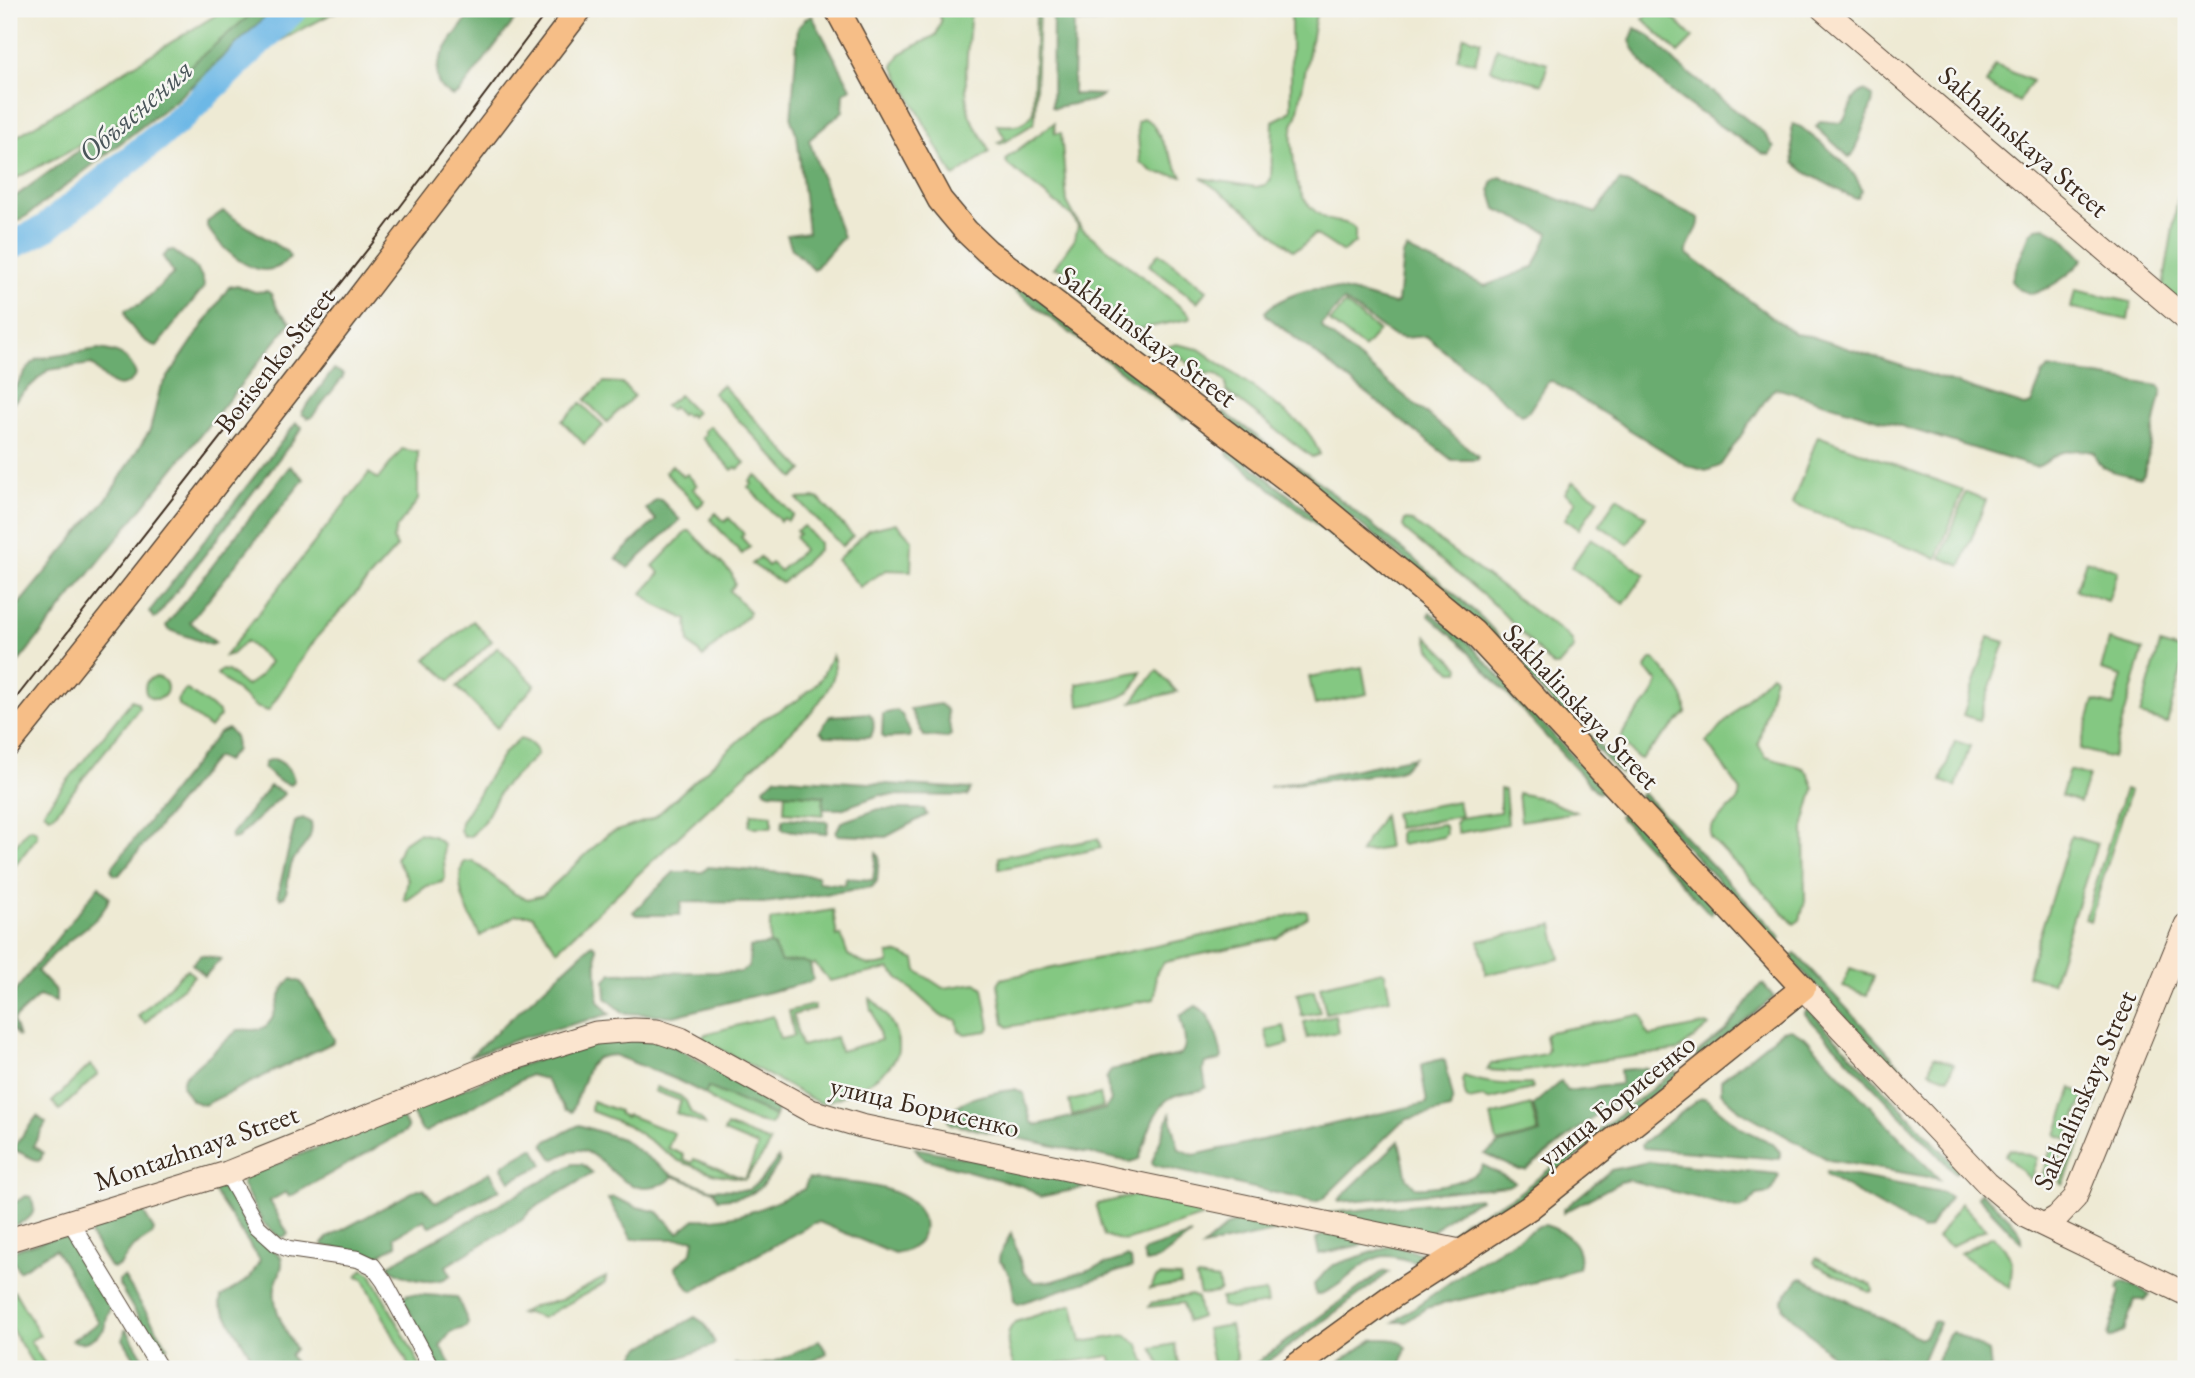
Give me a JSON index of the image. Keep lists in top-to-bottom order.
{
  "streets": {
    "main road": [
      "Sakhalinskaya Street",
      "Borisenko Street",
      "улица Борисенко",
      "Montazhnaya Street"
    ]
  },
  "crossings": [
    ["Sakhalinskaya Street", "улица Борисенко"],
    ["улица Борисенко", "Montazhnaya Street"]
  ],
  "water": ["Объяснения"]
}
